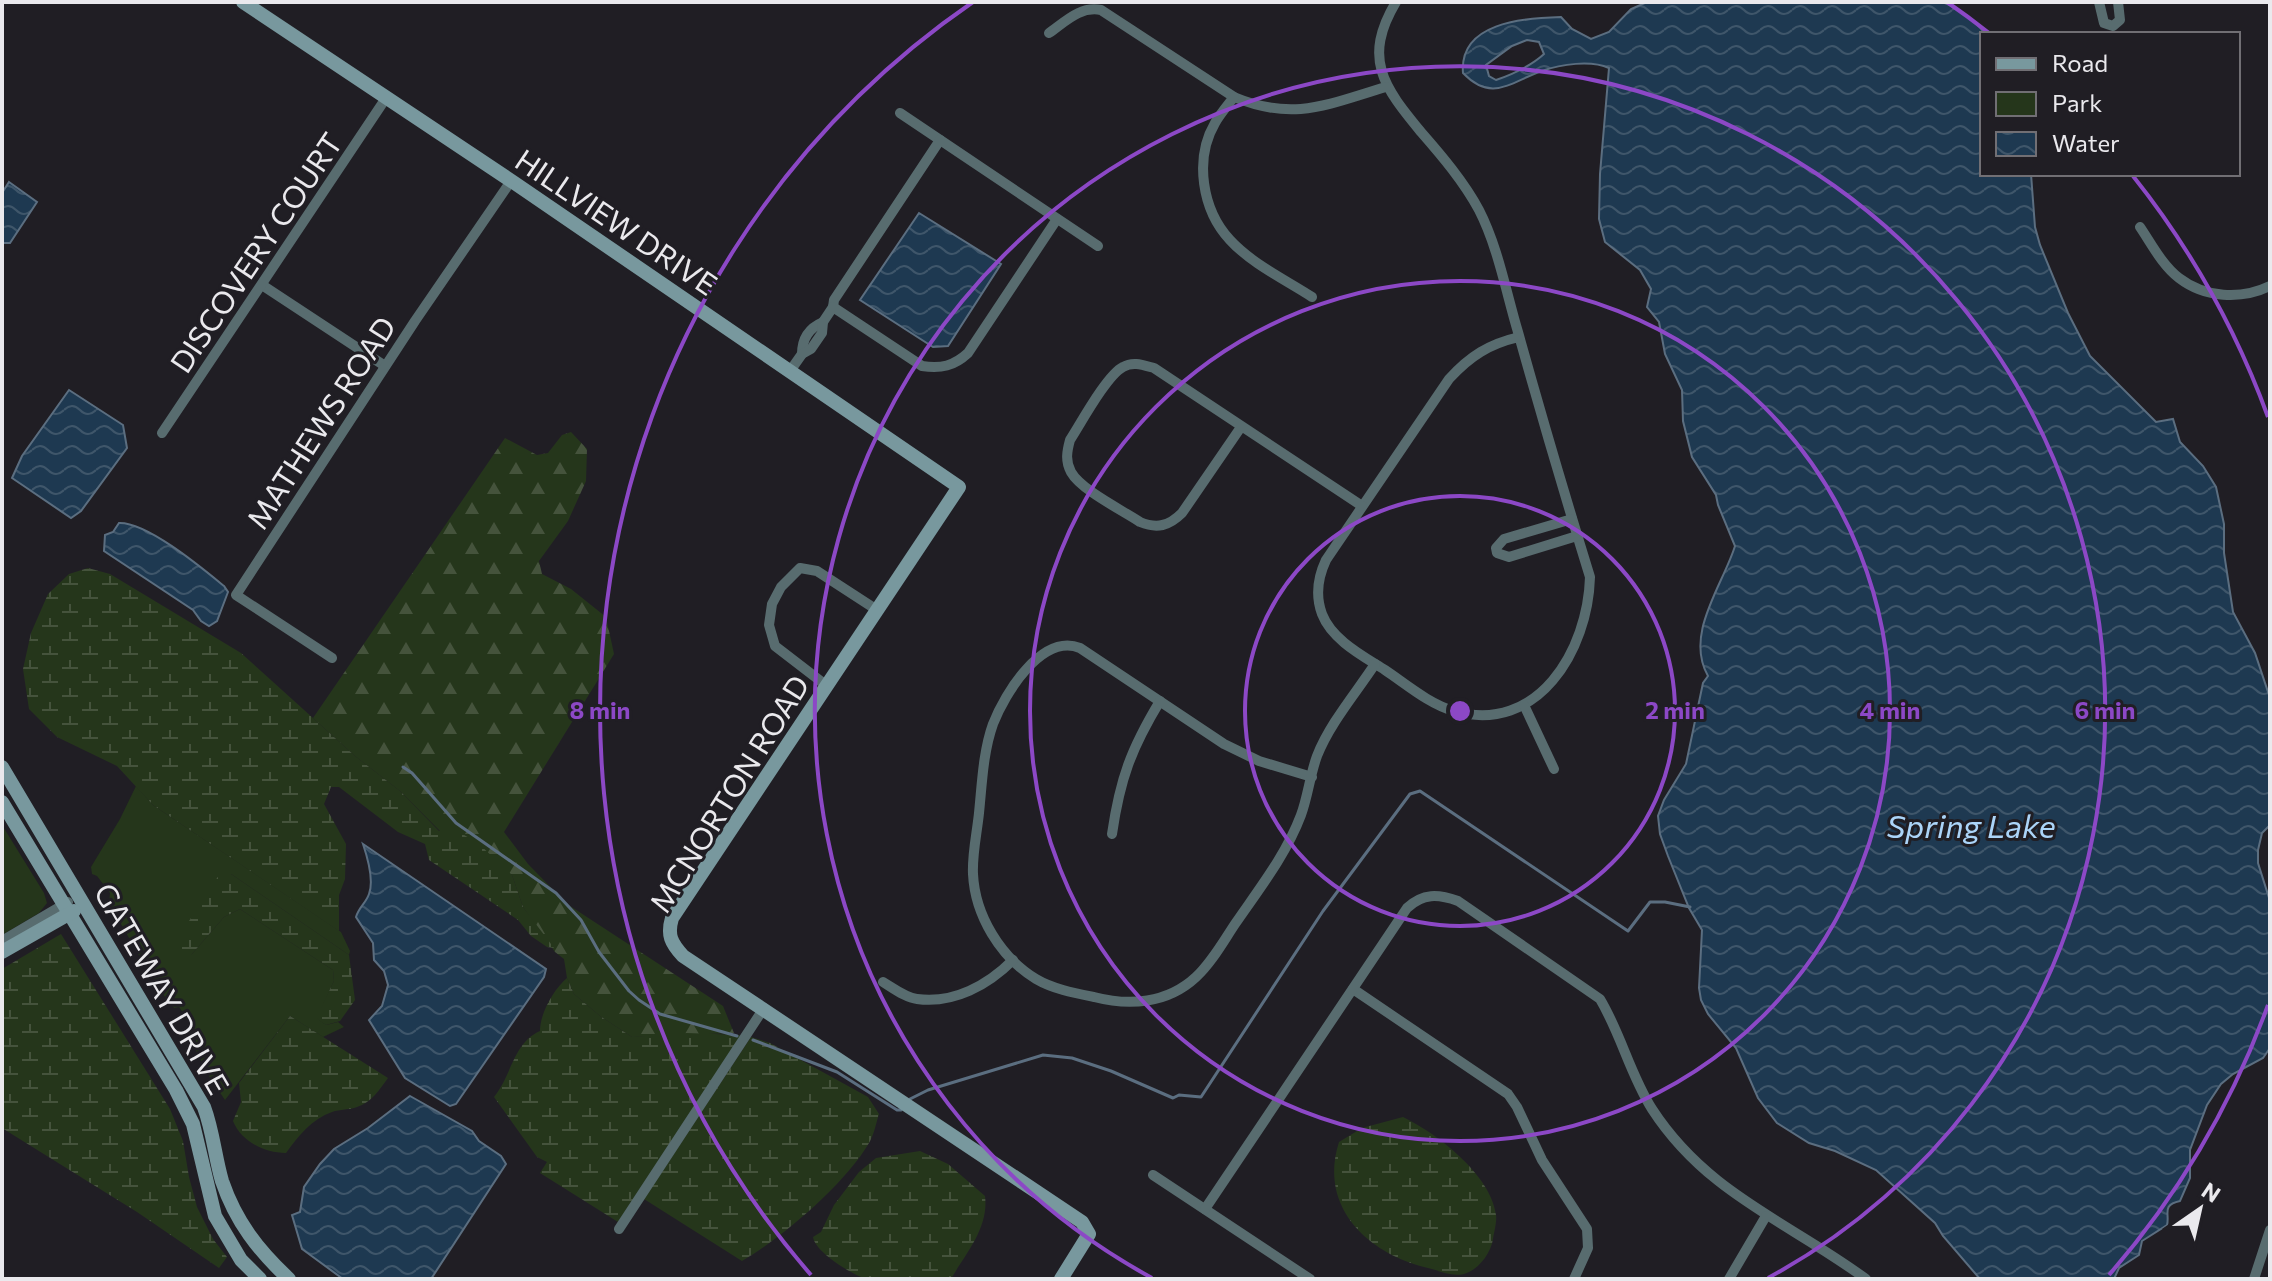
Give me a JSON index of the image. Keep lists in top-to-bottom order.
{
  "streets": {
    "street": [
      "HILLVIEW DRIVE",
      "DISCOVERY COURT",
      "MATHEWS ROAD",
      "MCNORTON ROAD",
      "GATEWAY DRIVE"
    ]
  },
  "crossings": [
    ["HILLVIEW DRIVE", "DISCOVERY COURT"],
    ["HILLVIEW DRIVE", "MATHEWS ROAD"],
    ["HILLVIEW DRIVE", "MCNORTON ROAD"]
  ],
  "water": ["Spring Lake"],
  "legend": ["Road", "Park", "Water"],
  "north": "top right",
  "rings": [
    "2 min",
    "4 min",
    "6 min",
    "8 min"
  ]
}
